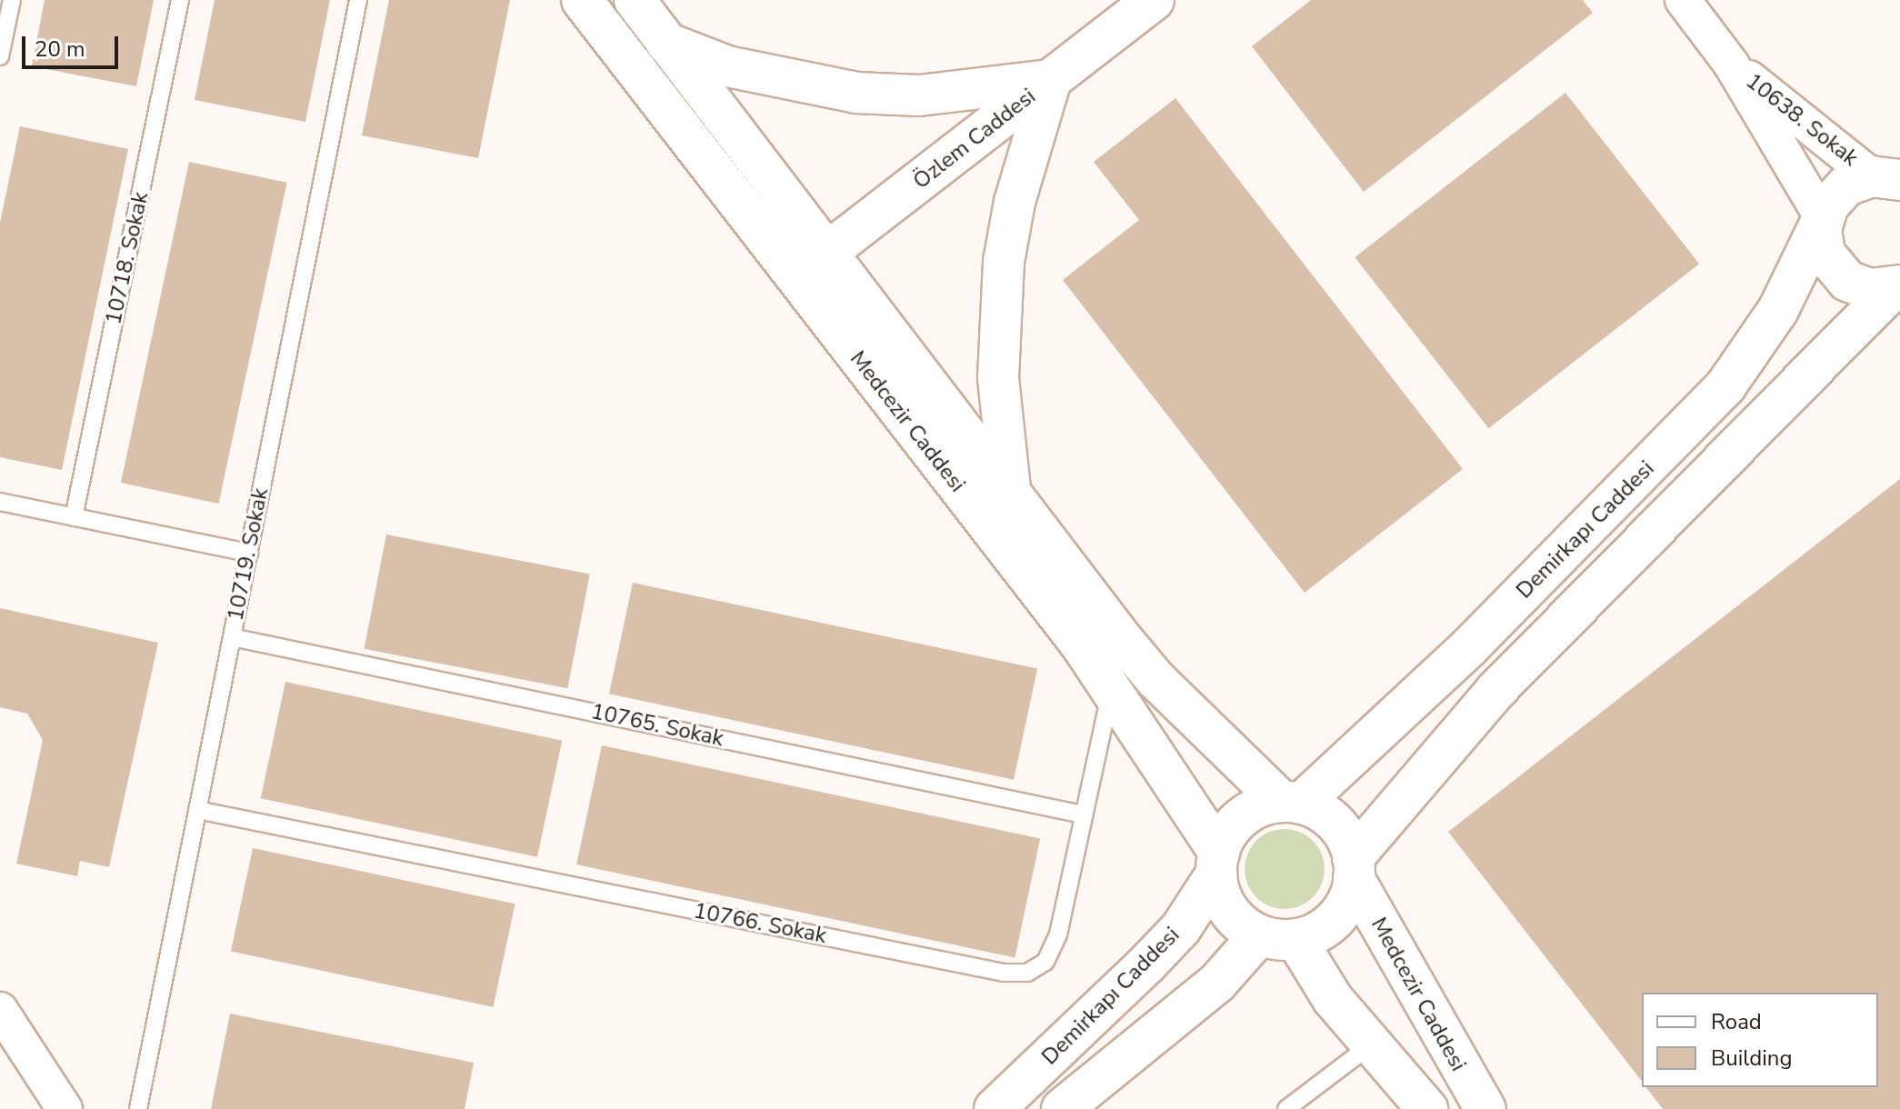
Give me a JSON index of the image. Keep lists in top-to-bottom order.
{
  "streets": {
    "street": [
      "10638. Sokak",
      "Özlem Caddesi",
      "Medcezir Caddesi",
      "Demirkapı Caddesi"
    ],
    "lane": [
      "10718. Sokak",
      "10719. Sokak",
      "10765. Sokak",
      "10766. Sokak"
    ]
  },
  "crossings": [
    ["10638. Sokak", "Demirkapı Caddesi"],
    ["Özlem Caddesi", "Medcezir Caddesi"],
    ["Medcezir Caddesi", "Demirkapı Caddesi"],
    ["Medcezir Caddesi", "10766. Sokak"],
    ["10719. Sokak", "10765. Sokak"],
    ["10719. Sokak", "10766. Sokak"],
    ["10765. Sokak", "10766. Sokak"]
  ],
  "legend": ["Road", "Building"],
  "scale_bar": "20 m"
}
